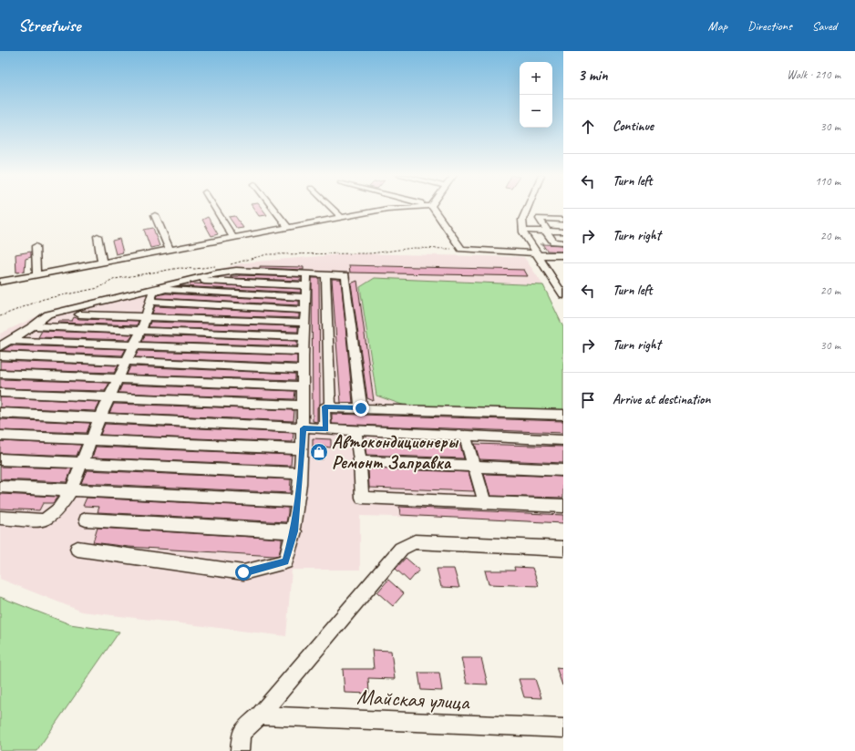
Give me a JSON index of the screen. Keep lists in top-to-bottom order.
{
  "streets": {
    "street": ["Майская улица"]
  },
  "places": {
    "shop": ["Автокондиционеры Ремонт Заправка"]
  },
  "page": {
    "header": "Streetwise",
    "nav": ["Map", "Directions", "Saved"],
    "heading": ["3 min", "Walk · 210 m"],
    "map_buttons": ["+", "−"],
    "list": [
      ["Continue", "30 m"],
      ["Turn left", "110 m"],
      ["Turn right", "20 m"],
      ["Turn left", "20 m"],
      ["Turn right", "30 m"],
      "Arrive at destination"
    ]
  }
}
